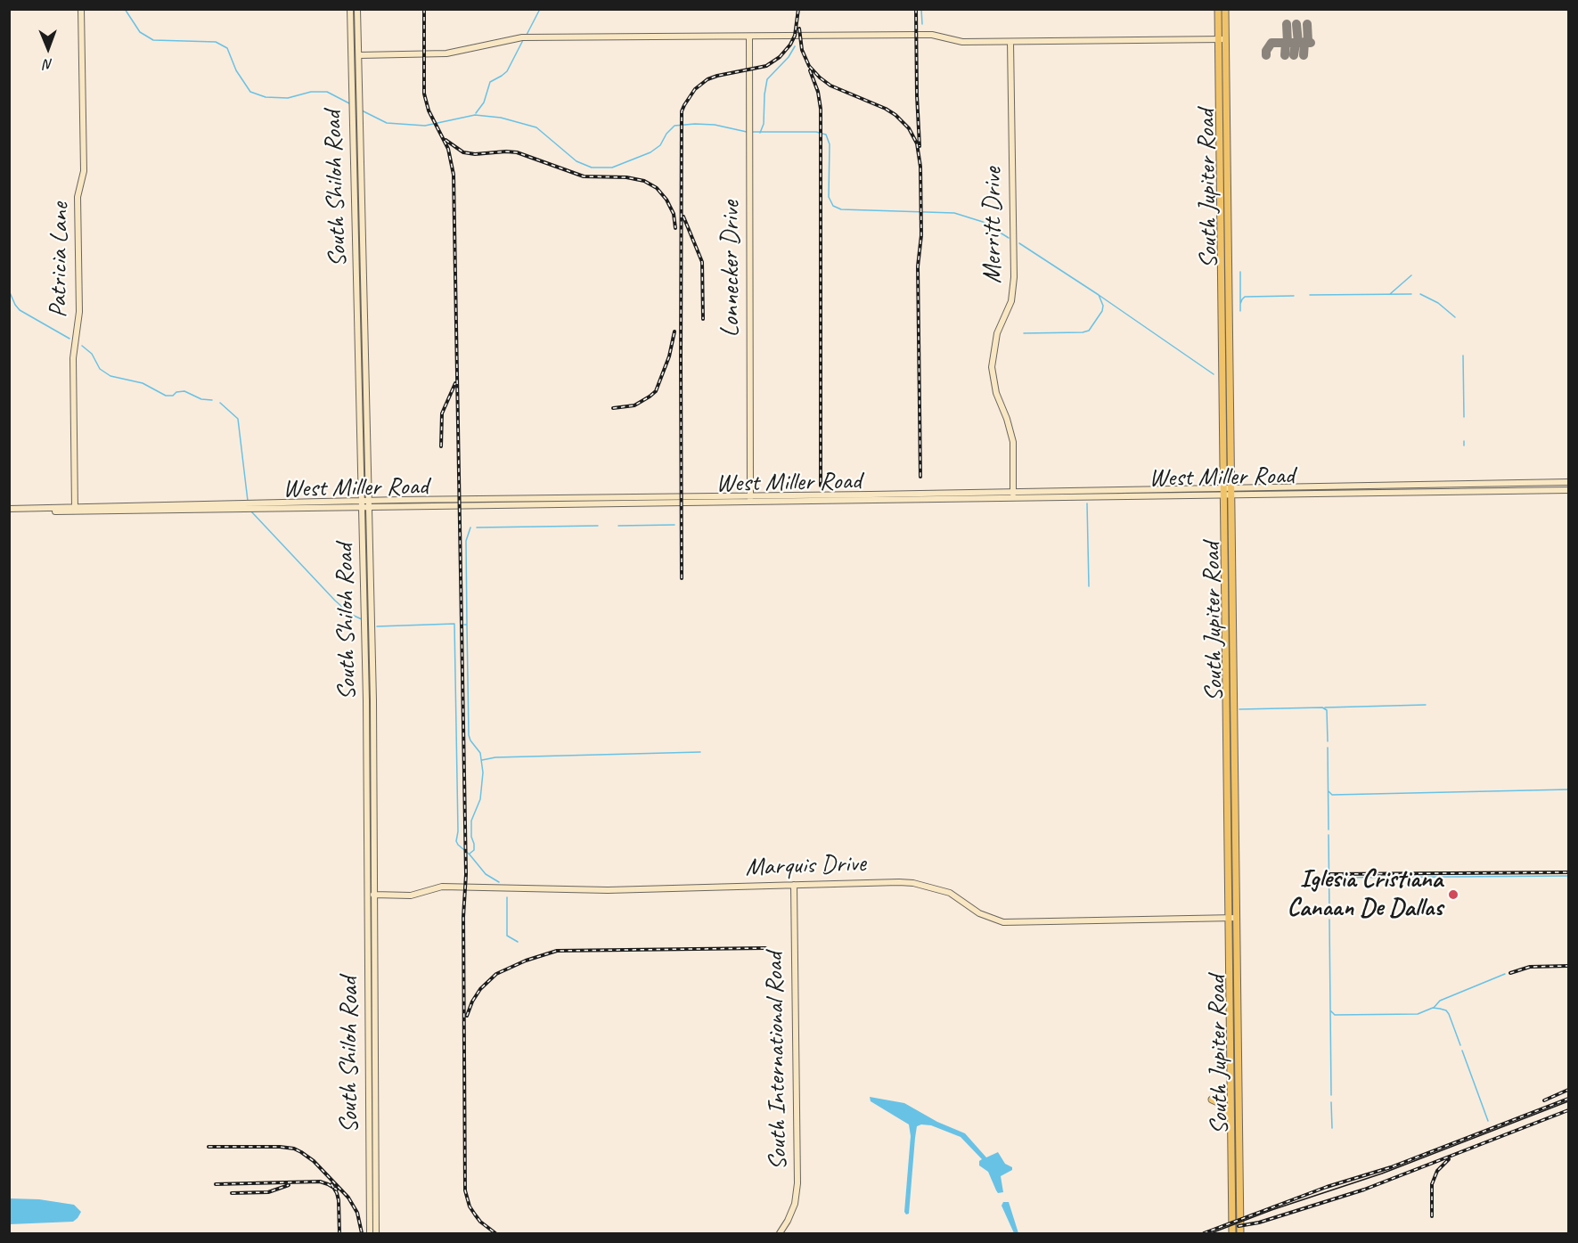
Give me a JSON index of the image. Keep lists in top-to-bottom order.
{
  "streets": {
    "main road": [
      "South Shiloh Road",
      "South Jupiter Road",
      "Merritt Drive",
      "Patricia Lane",
      "Lonnecker Drive",
      "West Miller Road",
      "Marquis Drive",
      "South International Road"
    ]
  },
  "crossings": [
    ["South Shiloh Road", "West Miller Road"],
    ["South Shiloh Road", "Marquis Drive"],
    ["South Jupiter Road", "West Miller Road"],
    ["South Jupiter Road", "Marquis Drive"],
    ["Merritt Drive", "West Miller Road"],
    ["Patricia Lane", "West Miller Road"],
    ["Lonnecker Drive", "West Miller Road"],
    ["Marquis Drive", "South International Road"]
  ],
  "places": ["Iglesia Cristiana Canaan De Dallas"],
  "north": "bottom"
}
